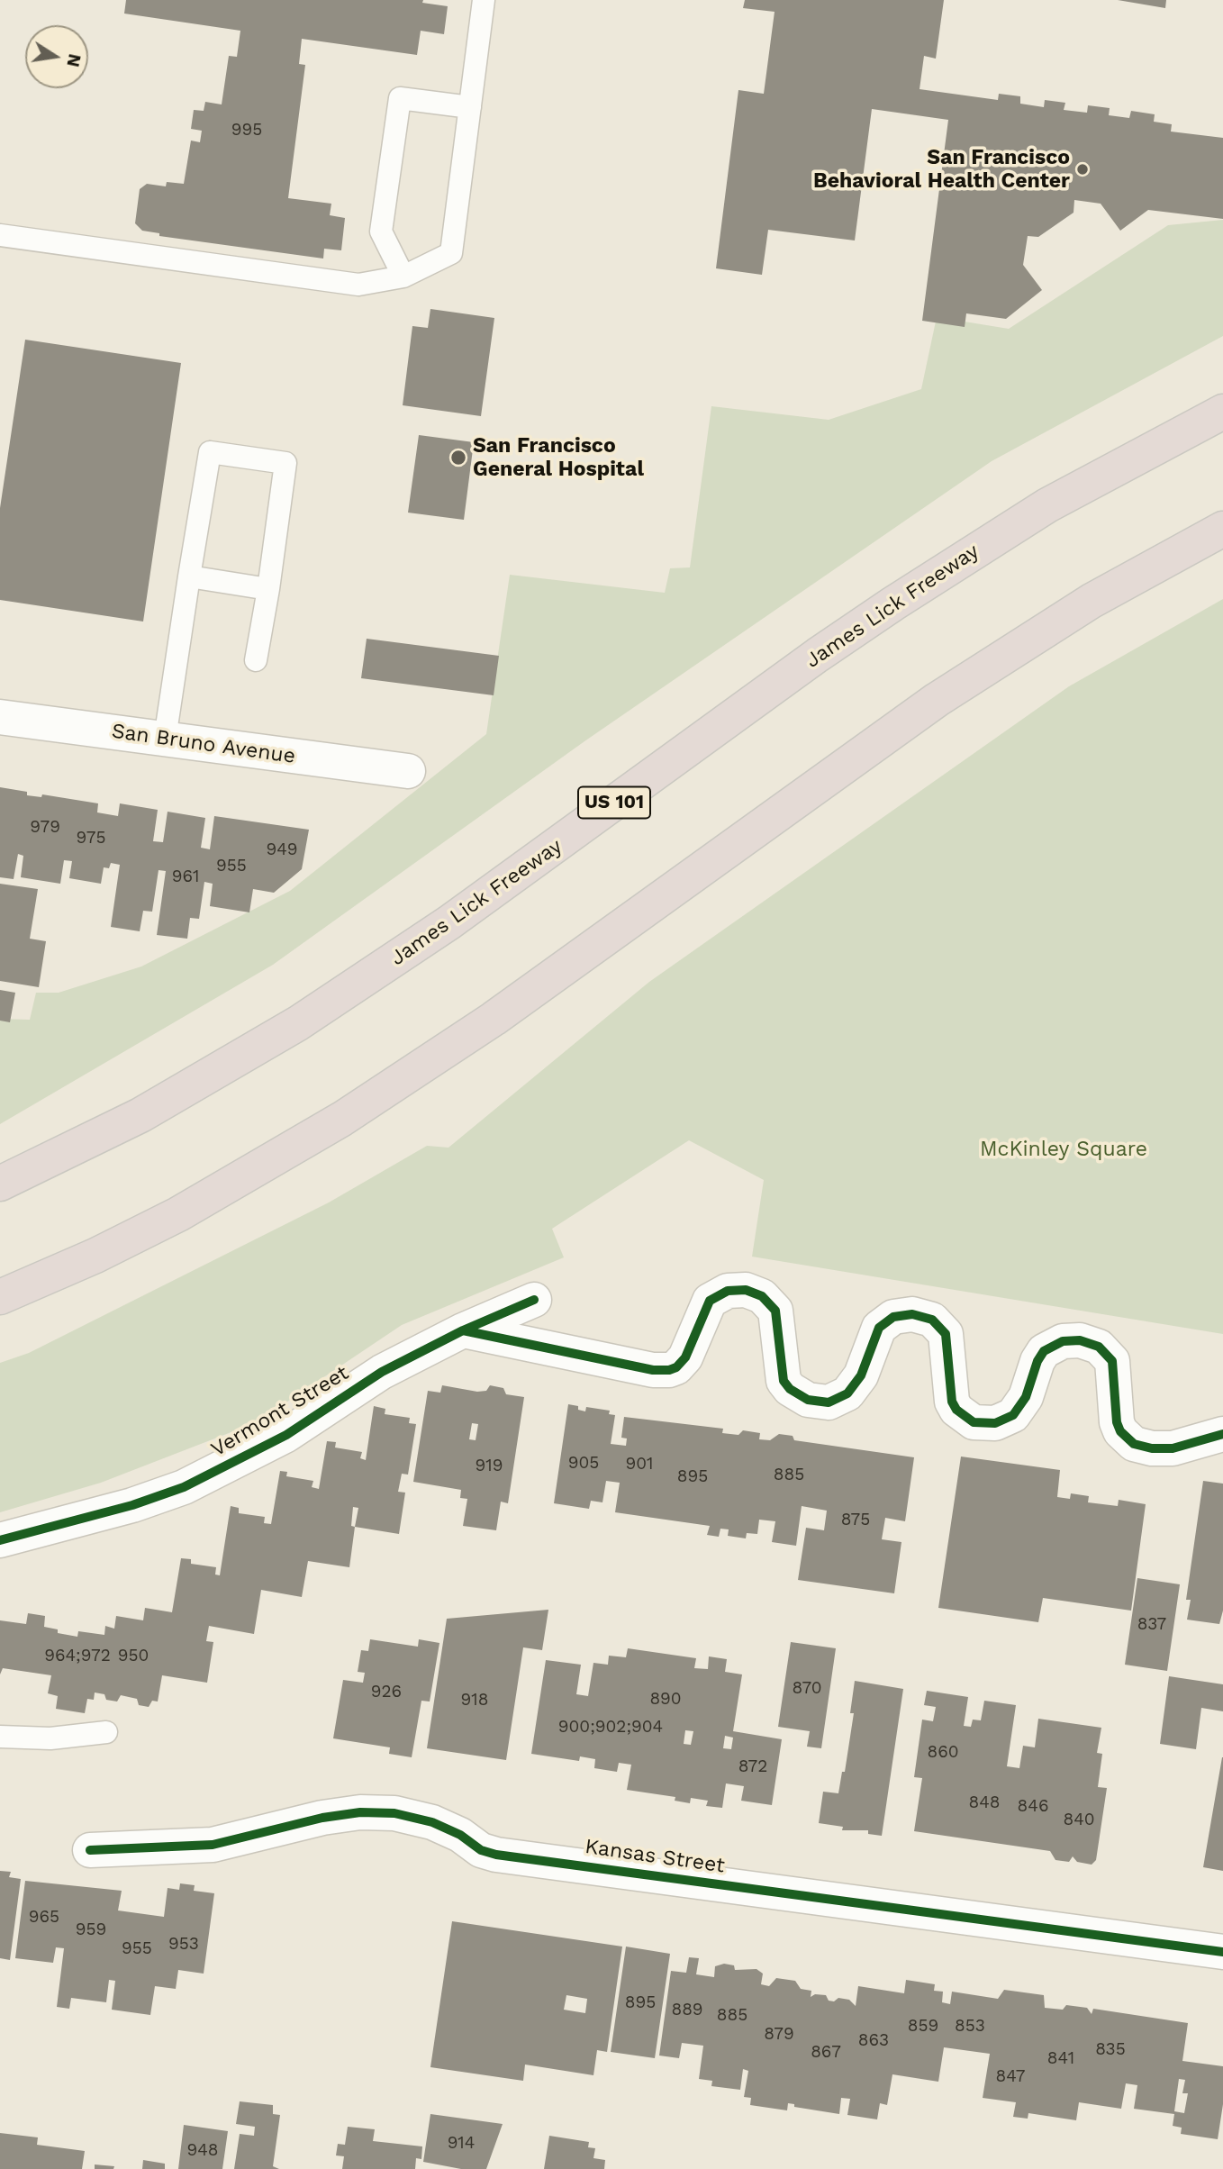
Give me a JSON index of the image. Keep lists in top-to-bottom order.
{
  "streets": {
    "highway": ["James Lick Freeway", "US 101"],
    "street": ["San Bruno Avenue", "Vermont Street", "Kansas Street"]
  },
  "parks": ["McKinley Square"],
  "places": ["San Francisco Behavioral Health Center", "San Francisco General Hospital"],
  "house_numbers": [
    "995",
    "979",
    "975",
    "949",
    "955",
    "961",
    "905",
    "901",
    "919",
    "885",
    "895",
    "875",
    "837",
    "964;972",
    "950",
    "870",
    "926",
    "890",
    "918",
    "900;902;904",
    "860",
    "872",
    "848",
    "846",
    "840",
    "965",
    "959",
    "953",
    "955",
    "895",
    "889",
    "885",
    "859",
    "853",
    "879",
    "863",
    "835",
    "867",
    "841",
    "847",
    "914",
    "948"
  ],
  "north": "right"
}
